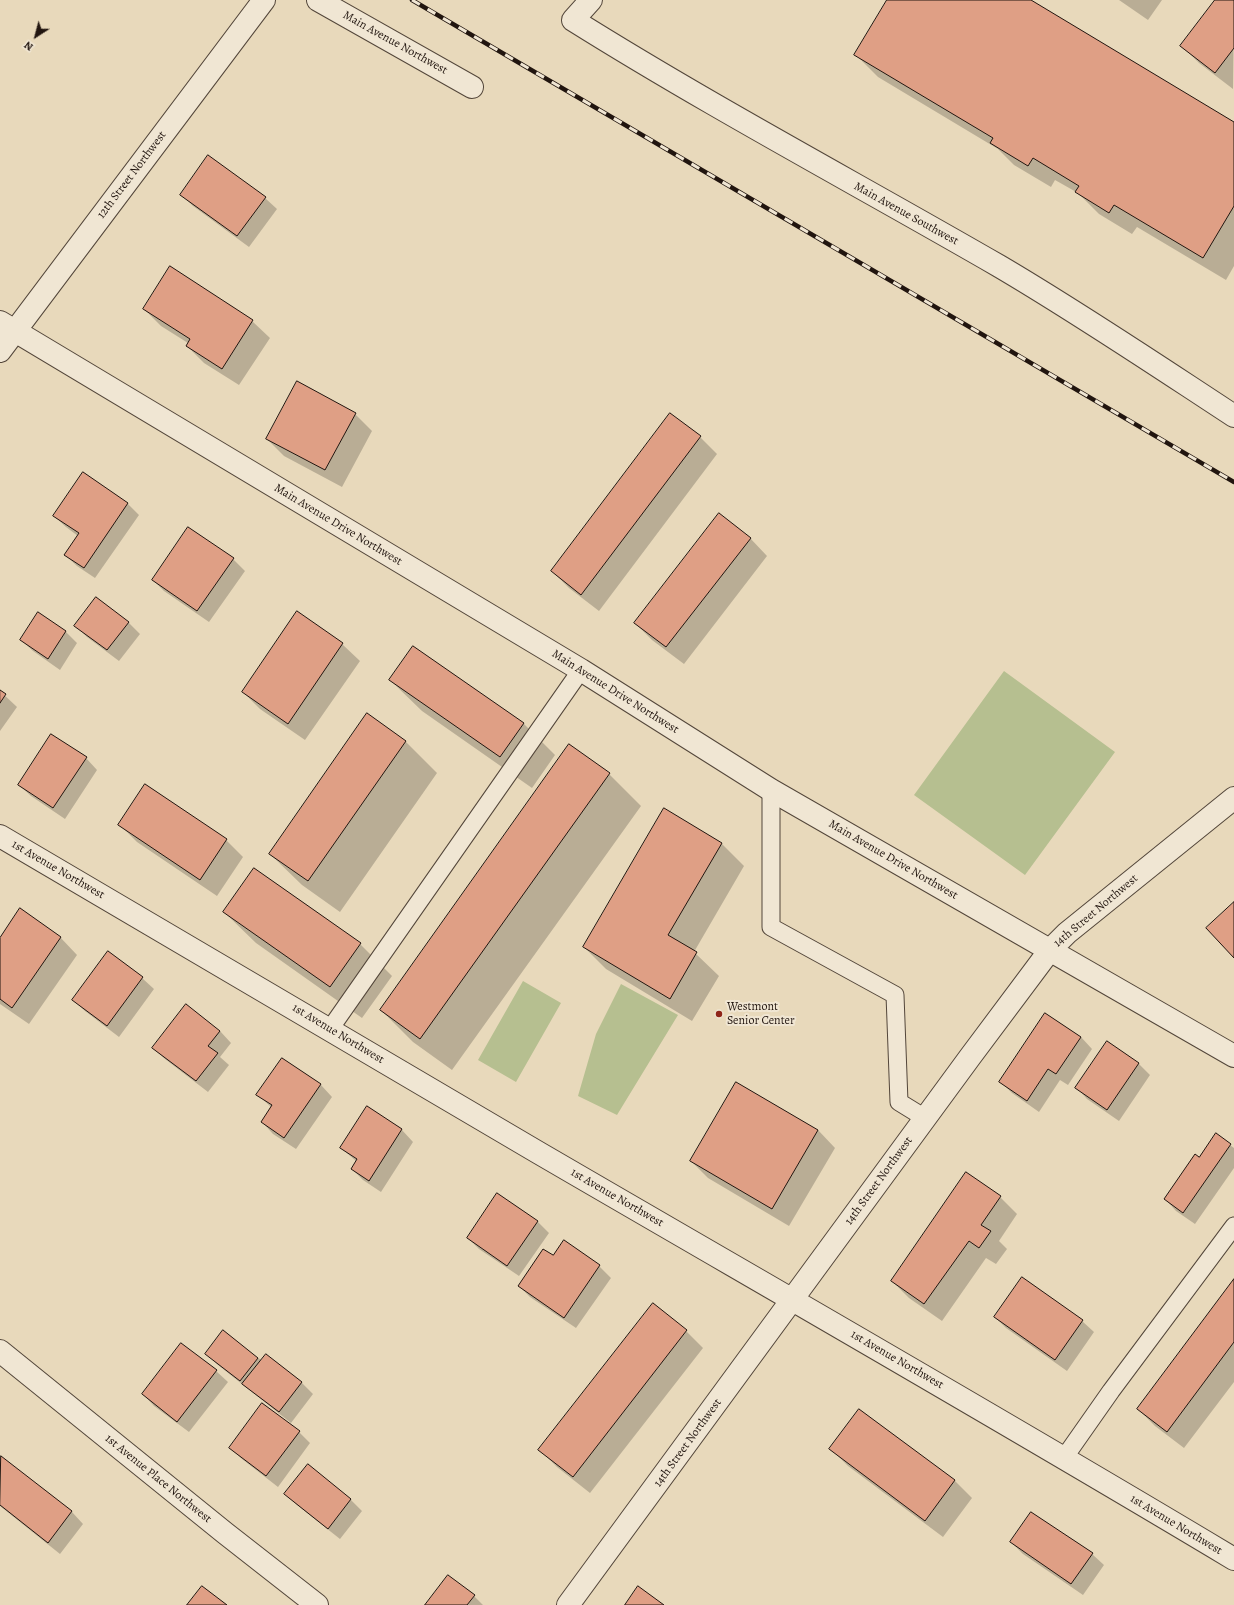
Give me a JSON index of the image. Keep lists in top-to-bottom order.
{
  "streets": {
    "street": [
      "Main Avenue Northwest",
      "12th Street Northwest",
      "Main Avenue Southwest",
      "Main Avenue Drive Northwest",
      "1st Avenue Northwest",
      "14th Street Northwest",
      "1st Avenue Place Northwest"
    ]
  },
  "crossings": [
    ["12th Street Northwest", "Main Avenue Drive Northwest"],
    ["Main Avenue Drive Northwest", "14th Street Northwest"],
    ["1st Avenue Northwest", "14th Street Northwest"]
  ],
  "places": ["Westmont Senior Center"],
  "north": "bottom left"
}
